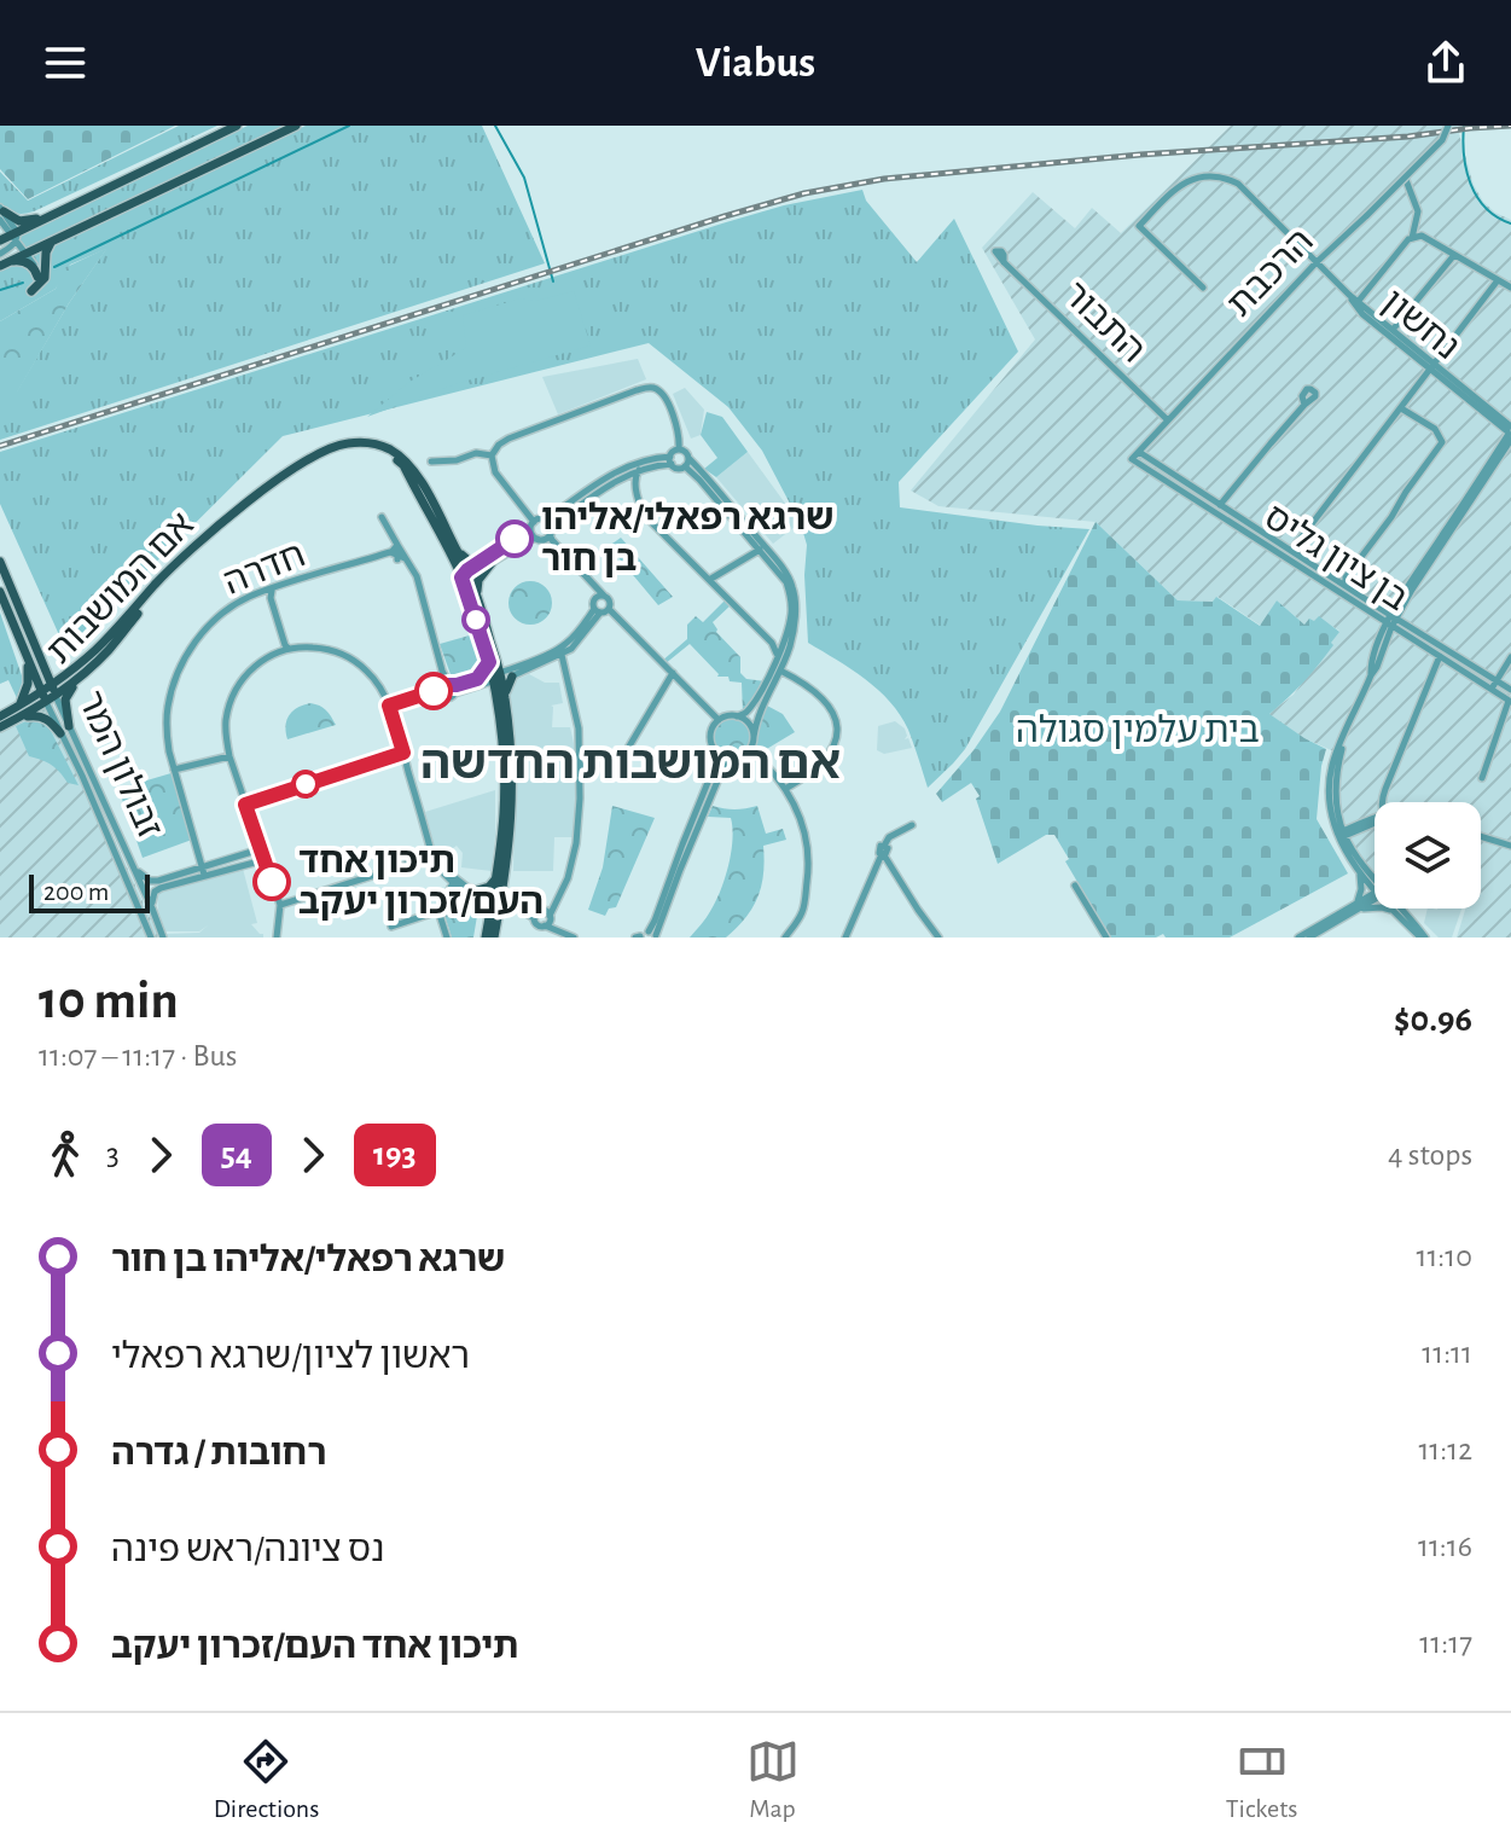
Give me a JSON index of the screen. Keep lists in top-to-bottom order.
{
  "streets": {
    "main road": ["אם המושבות", "זבולון המר"],
    "street": [
      "הרכבת",
      "התבור",
      "נחשון",
      "בן ציון גליס",
      "חדרה"
    ]
  },
  "crossings": [
    ["הרכבת", "התבור"],
    ["הרכבת", "נחשון"],
    ["הרכבת", "בן ציון גליס"],
    ["אם המושבות", "זבולון המר"]
  ],
  "districts": ["אם המושבות החדשה"],
  "parks": ["בית עלמין סגולה"],
  "places": ["שרגא רפאלי/אליהו בן חור", "תיכון אחד העם/זכרון יעקב"],
  "lines": ["bus line 54", "bus line 193"],
  "scale_bar": "200 m",
  "page": {
    "header": "Viabus",
    "scale": "200 m",
    "heading": ["10 min", "11:07 – 11:17 · Bus", "$0.96"],
    "legs": [
      "3",
      "54",
      "193",
      "4 stops"
    ],
    "list": [
      {
        "name": "שרגא רפאלי/אליהו בן חור",
        "value": "11:10"
      },
      {
        "name": "ראשון לציון/שרגא רפאלי",
        "value": "11:11"
      },
      {
        "name": "רחובות / גדרה",
        "value": "11:12"
      },
      {
        "name": "נס ציונה/ראש פינה",
        "value": "11:16"
      },
      {
        "name": "תיכון אחד העם/זכרון יעקב",
        "value": "11:17"
      }
    ],
    "tabs": ["Directions", "Map", "Tickets"]
  }
}
